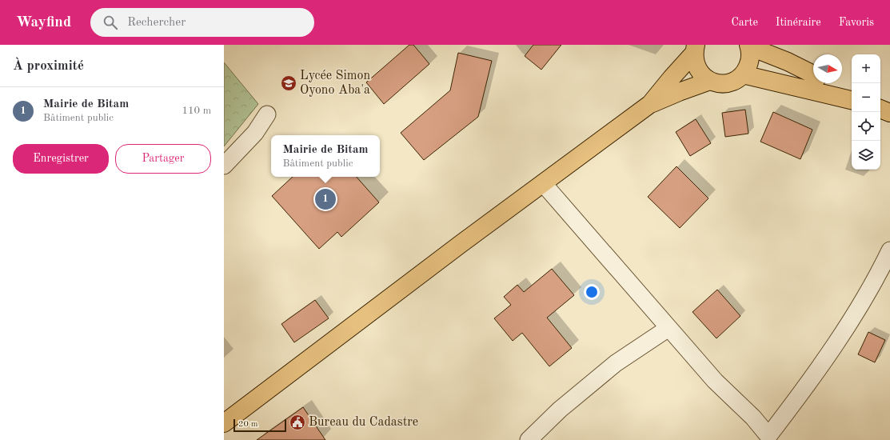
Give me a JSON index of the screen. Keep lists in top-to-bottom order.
{
  "places": {
    "school or university": ["Lycée Simon Oyono Aba'a"],
    "public building": ["Bureau du Cadastre"]
  },
  "scale_bar": "20 m",
  "north": "right",
  "page": {
    "header": "Wayfind",
    "search": "Rechercher",
    "nav": ["Carte", "Itinéraire", "Favoris"],
    "heading": "À proximité",
    "map_buttons": ["+", "−"],
    "list": [
      {
        "mark": "1",
        "name": "Mairie de Bitam",
        "note": "Bâtiment public",
        "value": "110 m"
      }
    ],
    "buttons": ["Enregistrer", "Partager"],
    "popup": ["Mairie de Bitam", "Bâtiment public"],
    "pins": "1",
    "scale": "20 m"
  }
}
